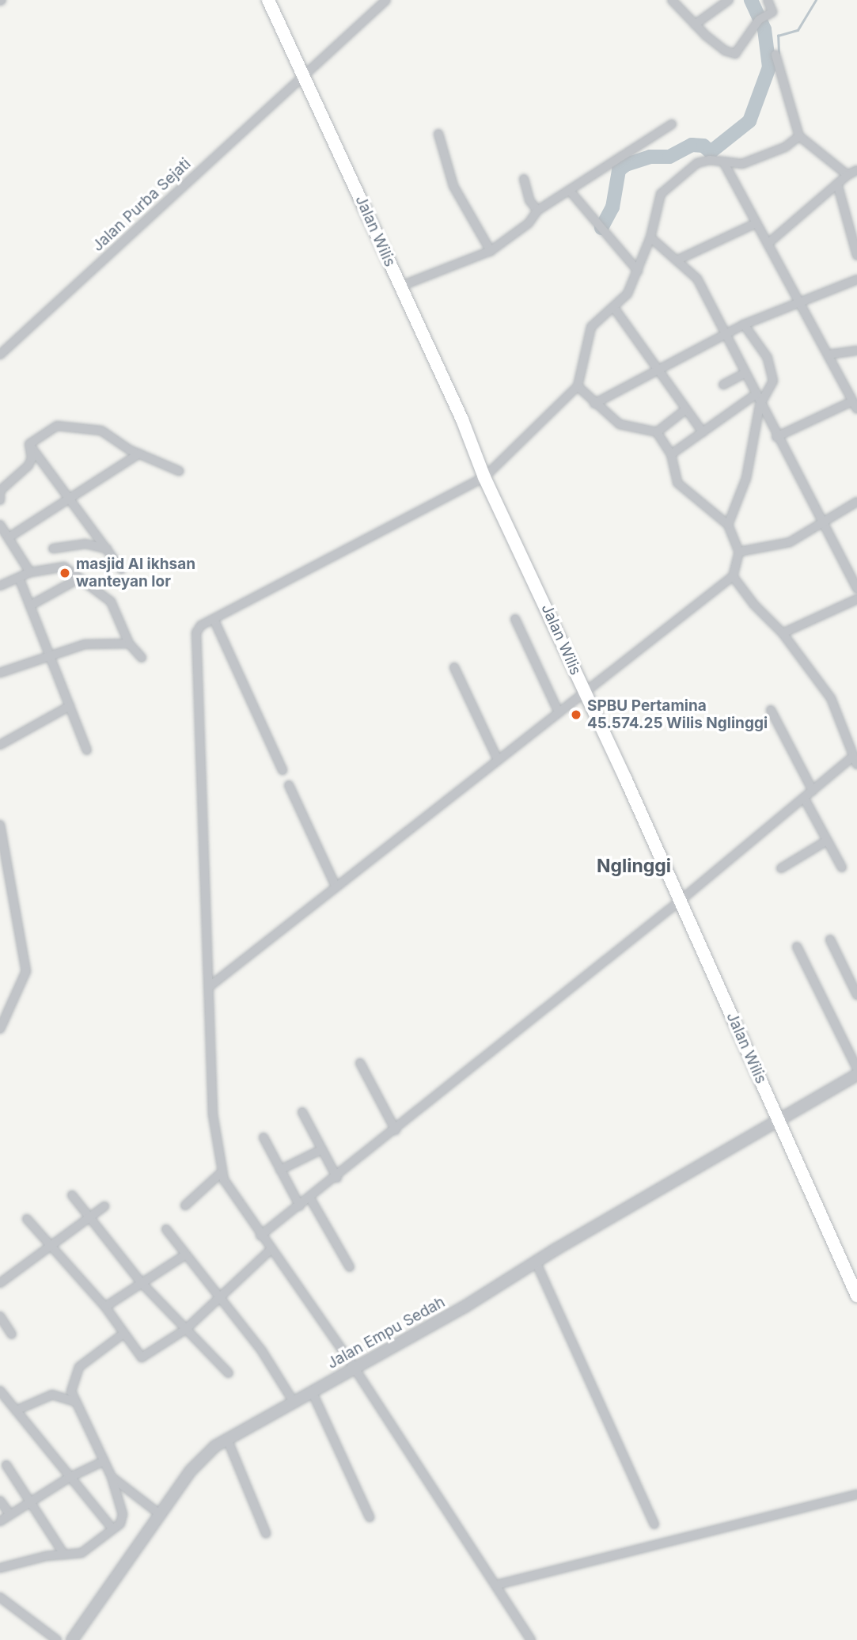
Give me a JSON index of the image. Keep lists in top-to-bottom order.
{
  "streets": {
    "main road": ["Jalan Wilis"],
    "street": ["Jalan Purba Sejati", "Jalan Empu Sedah"]
  },
  "crossings": [
    ["Jalan Purba Sejati", "Jalan Wilis"],
    ["Jalan Wilis", "Jalan Empu Sedah"]
  ],
  "districts": ["Nglinggi"],
  "places": ["masjid Al ikhsan wanteyan lor", "SPBU Pertamina 45.574.25 Wilis Nglinggi"]
}
